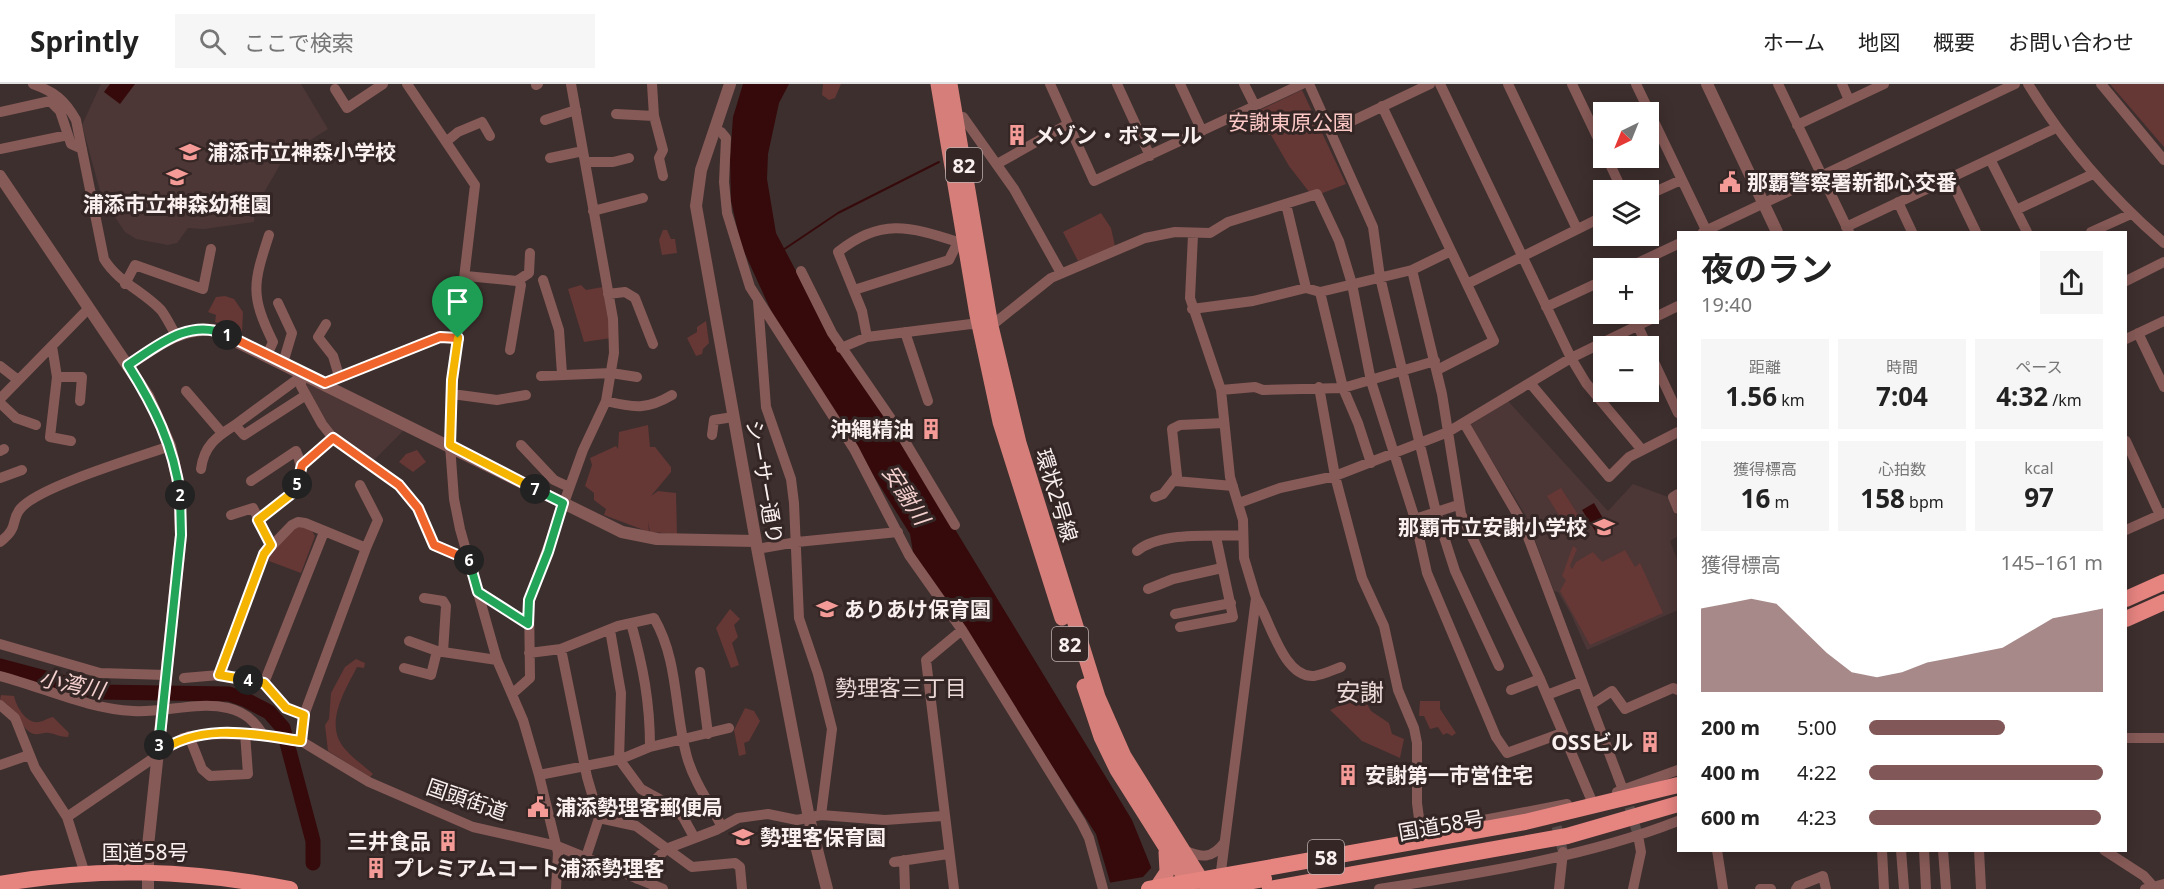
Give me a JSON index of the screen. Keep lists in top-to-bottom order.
{
  "streets": {
    "highway": ["国道58号", "58"],
    "main road": ["82", "環状2号線"],
    "street": ["シーサー通り", "国頭街道"]
  },
  "crossings": [
    ["環状2号線", "国道58号"],
    ["環状2号線", "58"],
    ["国道58号", "58"]
  ],
  "districts": ["勢理客三丁目", "安謝"],
  "water": ["安謝川", "小湾川"],
  "parks": ["安謝東原公園"],
  "places": {
    "building": [
      "メゾン・ボヌール",
      "沖縄精油",
      "OSSビル",
      "安謝第一市営住宅",
      "三井食品",
      "プレミアムコート浦添勢理客"
    ],
    "school or university": [
      "浦添市立神森小学校",
      "浦添市立神森幼稚園",
      "那覇市立安謝小学校",
      "ありあけ保育園",
      "勢理客保育園"
    ],
    "public building": ["那覇警察署新都心交番", "浦添勢理客郵便局"]
  },
  "north": "bottom left",
  "page": {
    "header": "Sprintly",
    "search": "ここで検索",
    "nav": [
      "ホーム",
      "地図",
      "概要",
      "お問い合わせ"
    ],
    "map_buttons": ["+", "−"],
    "heading": ["夜のラン", "19:40"],
    "pins": [
      "1",
      "5",
      "7",
      "2",
      "6",
      "4",
      "3"
    ],
    "stats": [
      ["距離", "1.56 km"],
      ["時間", "7:04"],
      ["ペース", "4:32 /km"],
      ["獲得標高", "16 m"],
      ["心拍数", "158 bpm"],
      ["kcal", "97"]
    ],
    "chart": ["獲得標高", "145–161 m"],
    "list": [
      {
        "name": "200 m",
        "note": "5:00"
      },
      {
        "name": "400 m",
        "note": "4:22"
      },
      {
        "name": "600 m",
        "note": "4:23"
      }
    ]
  }
}
